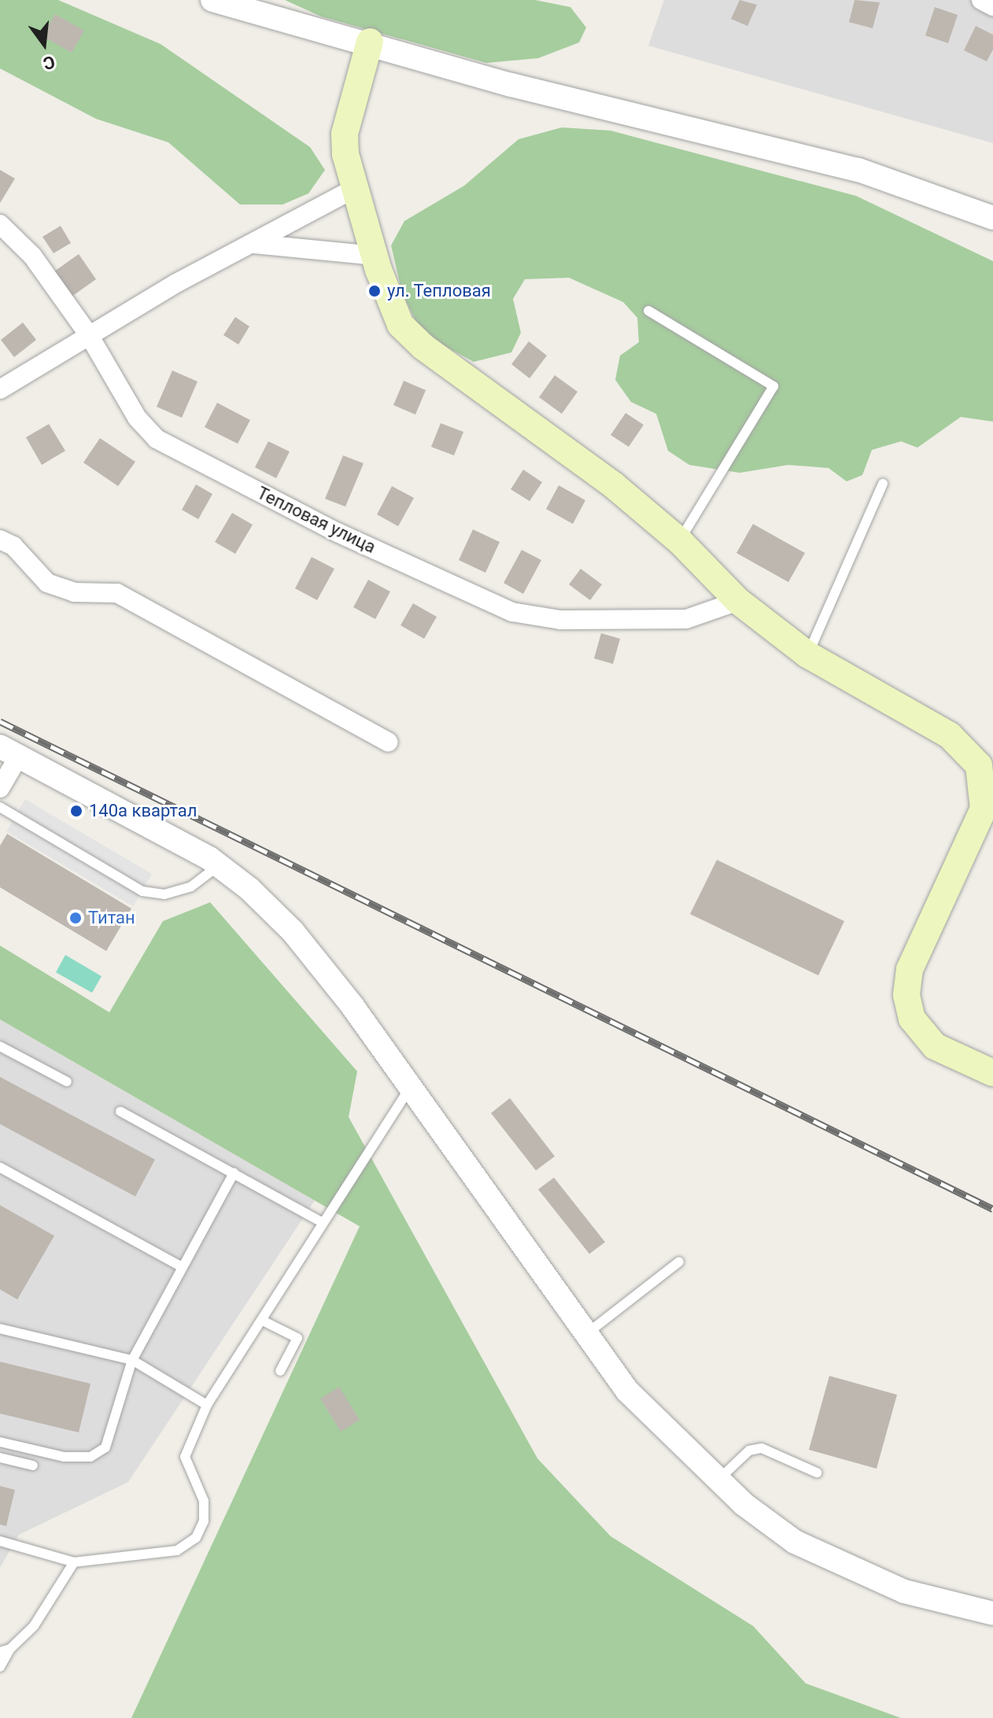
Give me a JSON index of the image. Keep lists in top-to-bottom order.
{
  "streets": {
    "street": ["Тепловая улица"]
  },
  "places": ["ул. Тепловая", "140а квартал", "Титан"],
  "north": "bottom"
}
